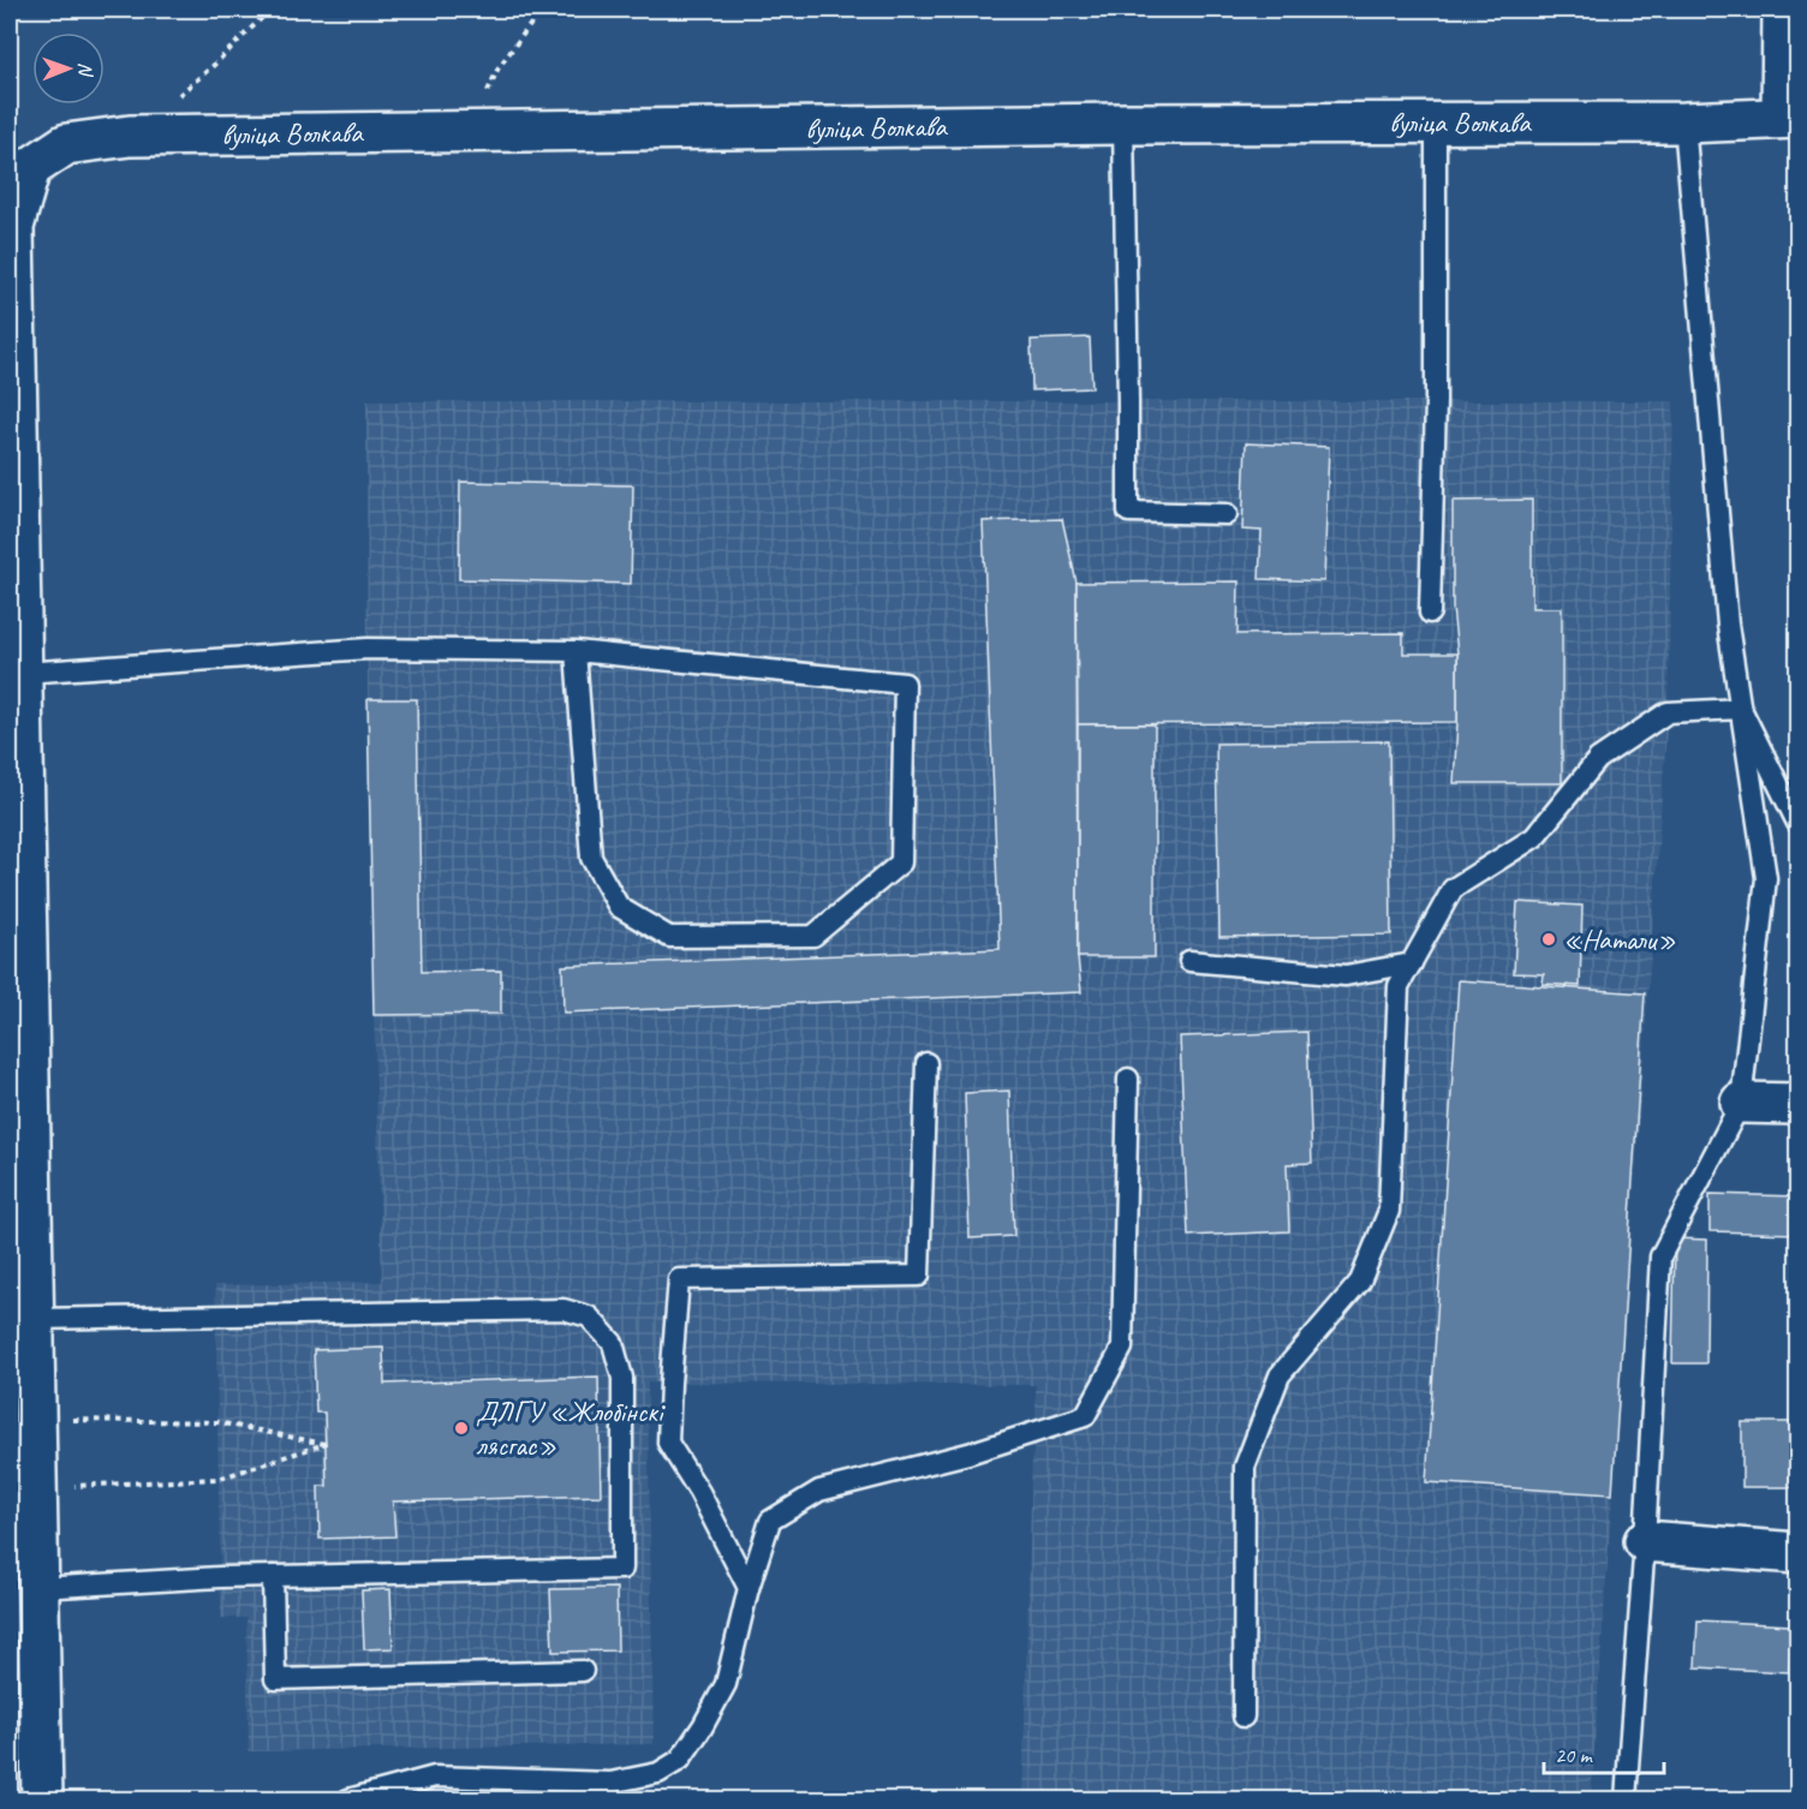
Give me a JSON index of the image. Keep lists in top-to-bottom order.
{
  "streets": {
    "street": ["вуліца Волкава"]
  },
  "places": ["«Натали»", "ДЛГУ «Жлобінскі лясгас»"],
  "scale_bar": "20 m",
  "north": "right"
}
